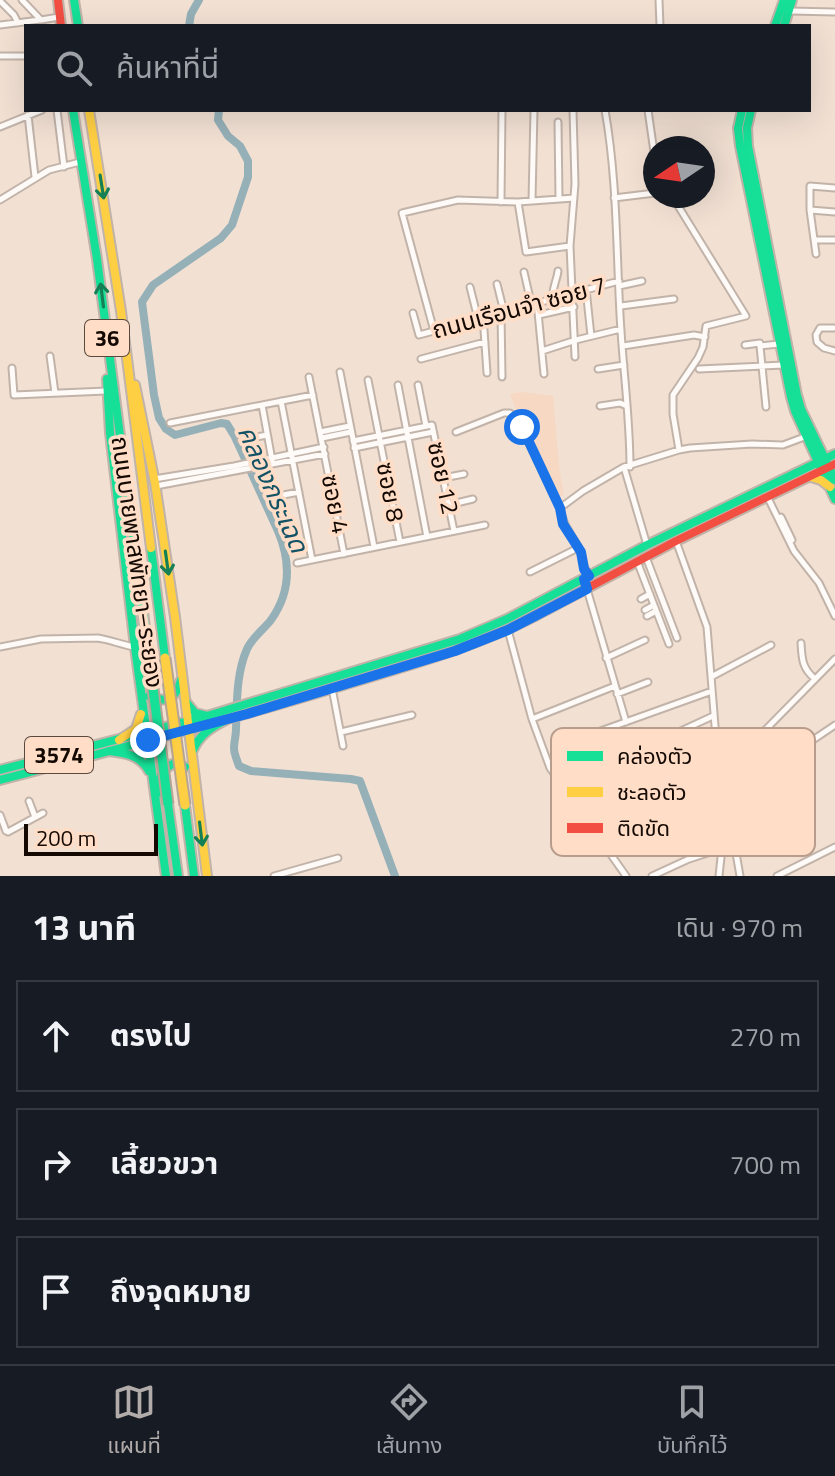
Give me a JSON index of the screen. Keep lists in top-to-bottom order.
{
  "streets": {
    "main road": ["36", "ถนนบายพาสพัทยา–ระยอง", "3574"],
    "street": [
      "ถนนเรือนจำ ซอย 7",
      "ซอย 12",
      "ซอย 8",
      "ซอย 4"
    ]
  },
  "crossings": [
    ["ถนนบายพาสพัทยา–ระยอง", "3574"]
  ],
  "water": ["คลองกระเฉด"],
  "legend": ["คล่องตัว", "ชะลอตัว", "ติดขัด"],
  "scale_bar": "200 m",
  "north": "left",
  "page": {
    "search": "ค้นหาที่นี่",
    "scale": "200 m",
    "heading": ["13 นาที", "เดิน · 970 m"],
    "list": [
      ["ตรงไป", "270 m"],
      ["เลี้ยวขวา", "700 m"],
      "ถึงจุดหมาย"
    ],
    "nav": ["แผนที่", "เส้นทาง", "บันทึกไว้"]
  }
}
